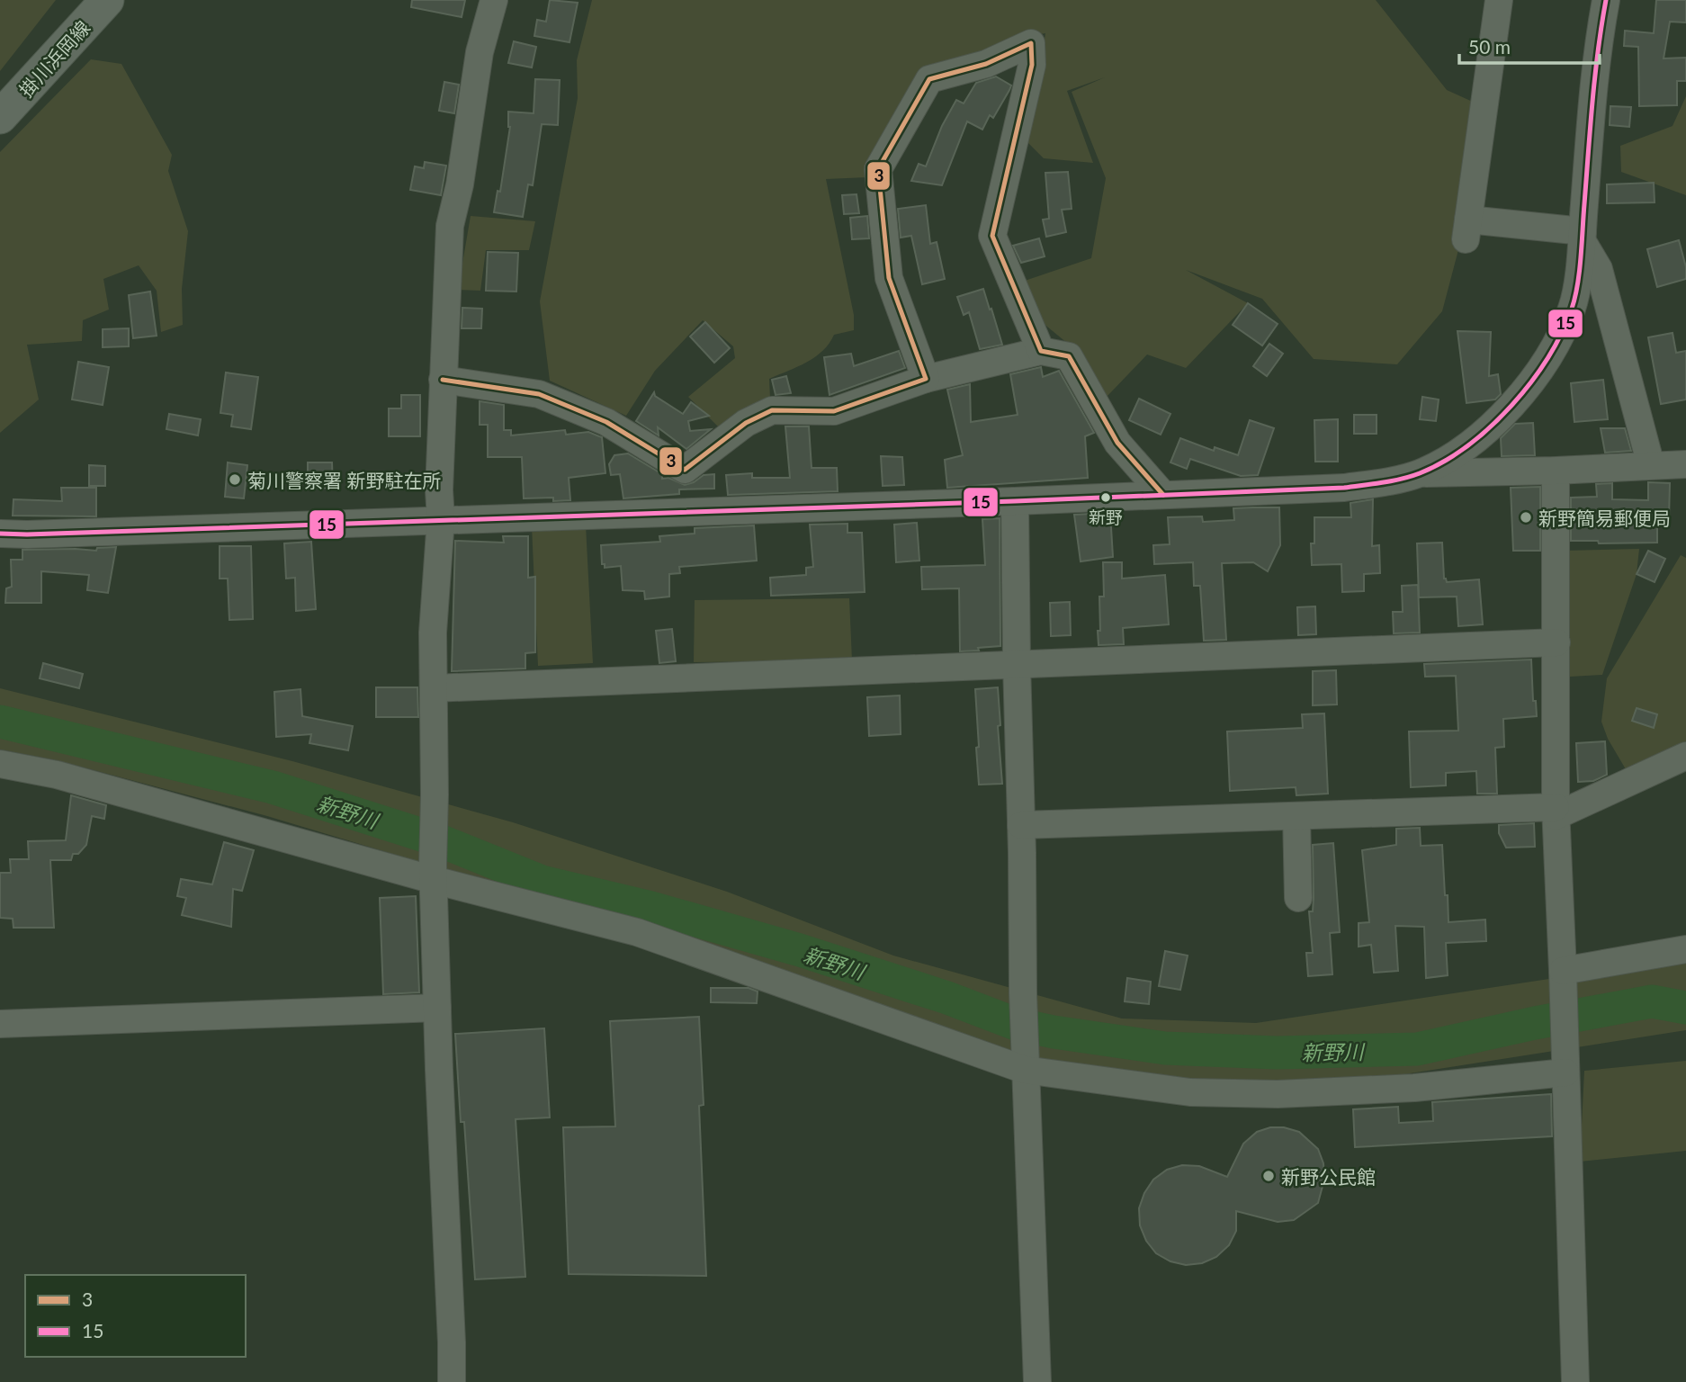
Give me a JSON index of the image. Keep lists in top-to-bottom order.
{
  "streets": {
    "main road": ["掛川浜岡線"]
  },
  "water": ["新野川"],
  "places": [
    "菊川警察署 新野駐在所",
    "新野",
    "新野簡易郵便局",
    "新野公民館"
  ],
  "lines": ["transit line 15", "transit line 3"],
  "legend": ["3", "15"],
  "scale_bar": "50 m"
}
